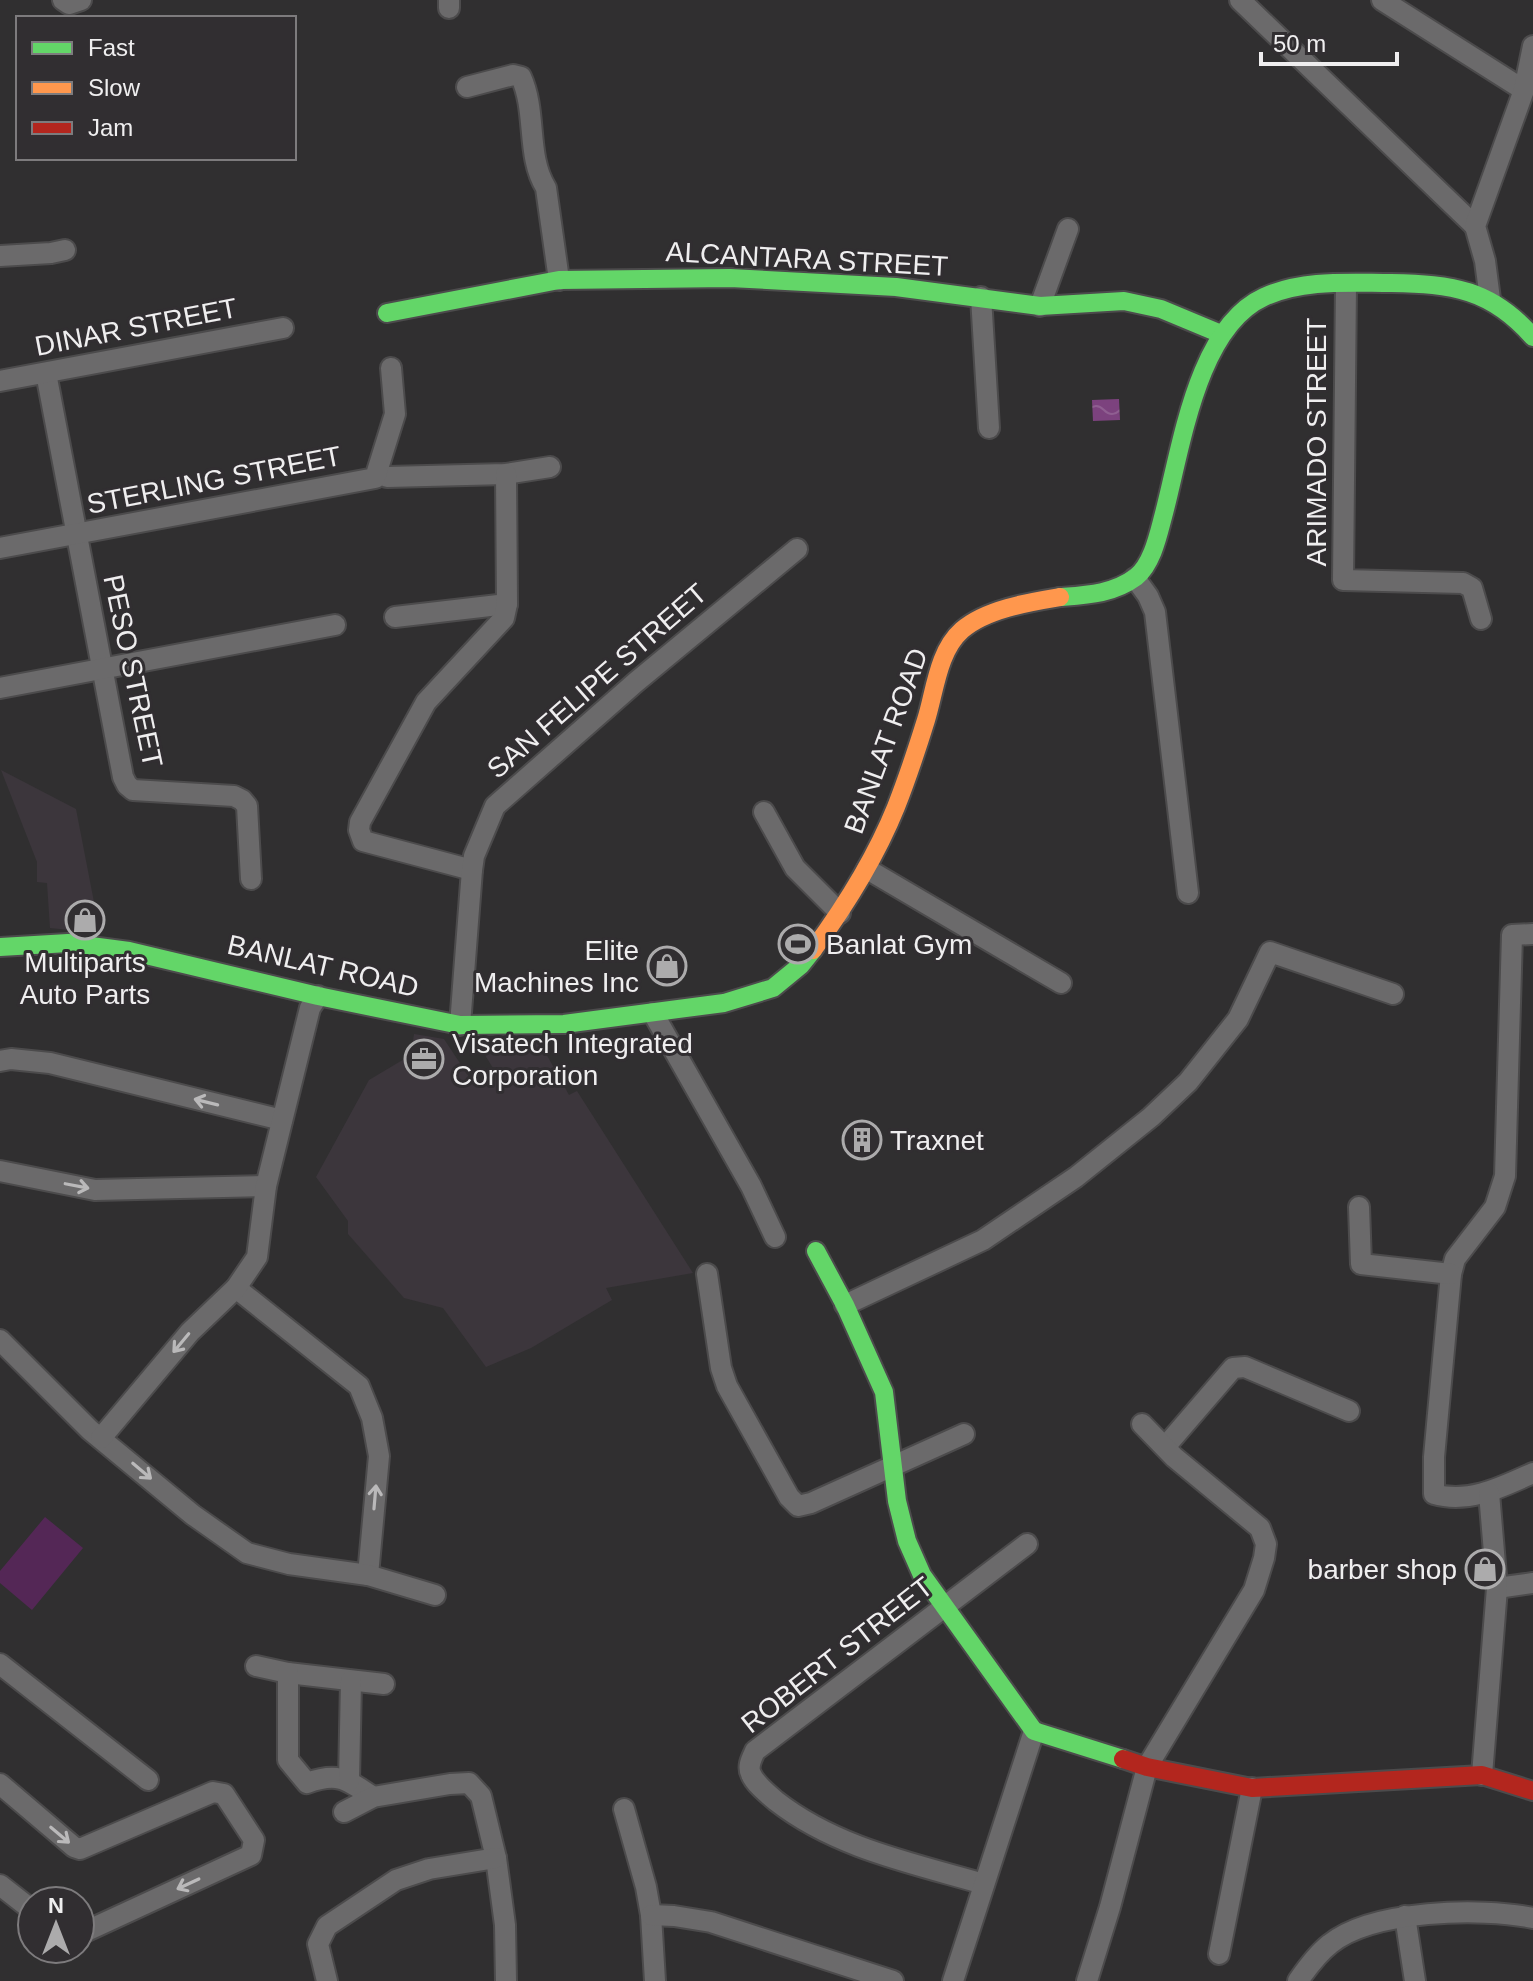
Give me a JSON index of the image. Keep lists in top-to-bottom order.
{
  "streets": {
    "street": [
      "ALCANTARA STREET",
      "DINAR STREET",
      "ARIMADO STREET",
      "STERLING STREET",
      "PESO STREET",
      "SAN FELIPE STREET",
      "BANLAT ROAD",
      "ROBERT STREET"
    ]
  },
  "crossings": [
    ["DINAR STREET", "PESO STREET"],
    ["STERLING STREET", "PESO STREET"],
    ["SAN FELIPE STREET", "BANLAT ROAD"]
  ],
  "places": {
    "shop": ["Multiparts Auto Parts", "Elite Machines Inc", "barber shop"],
    "sports": ["Banlat Gym"],
    "office": ["Visatech Integrated Corporation"],
    "building": ["Traxnet"]
  },
  "legend": ["Fast", "Slow", "Jam"],
  "scale_bar": "50 m",
  "north": "top"
}
